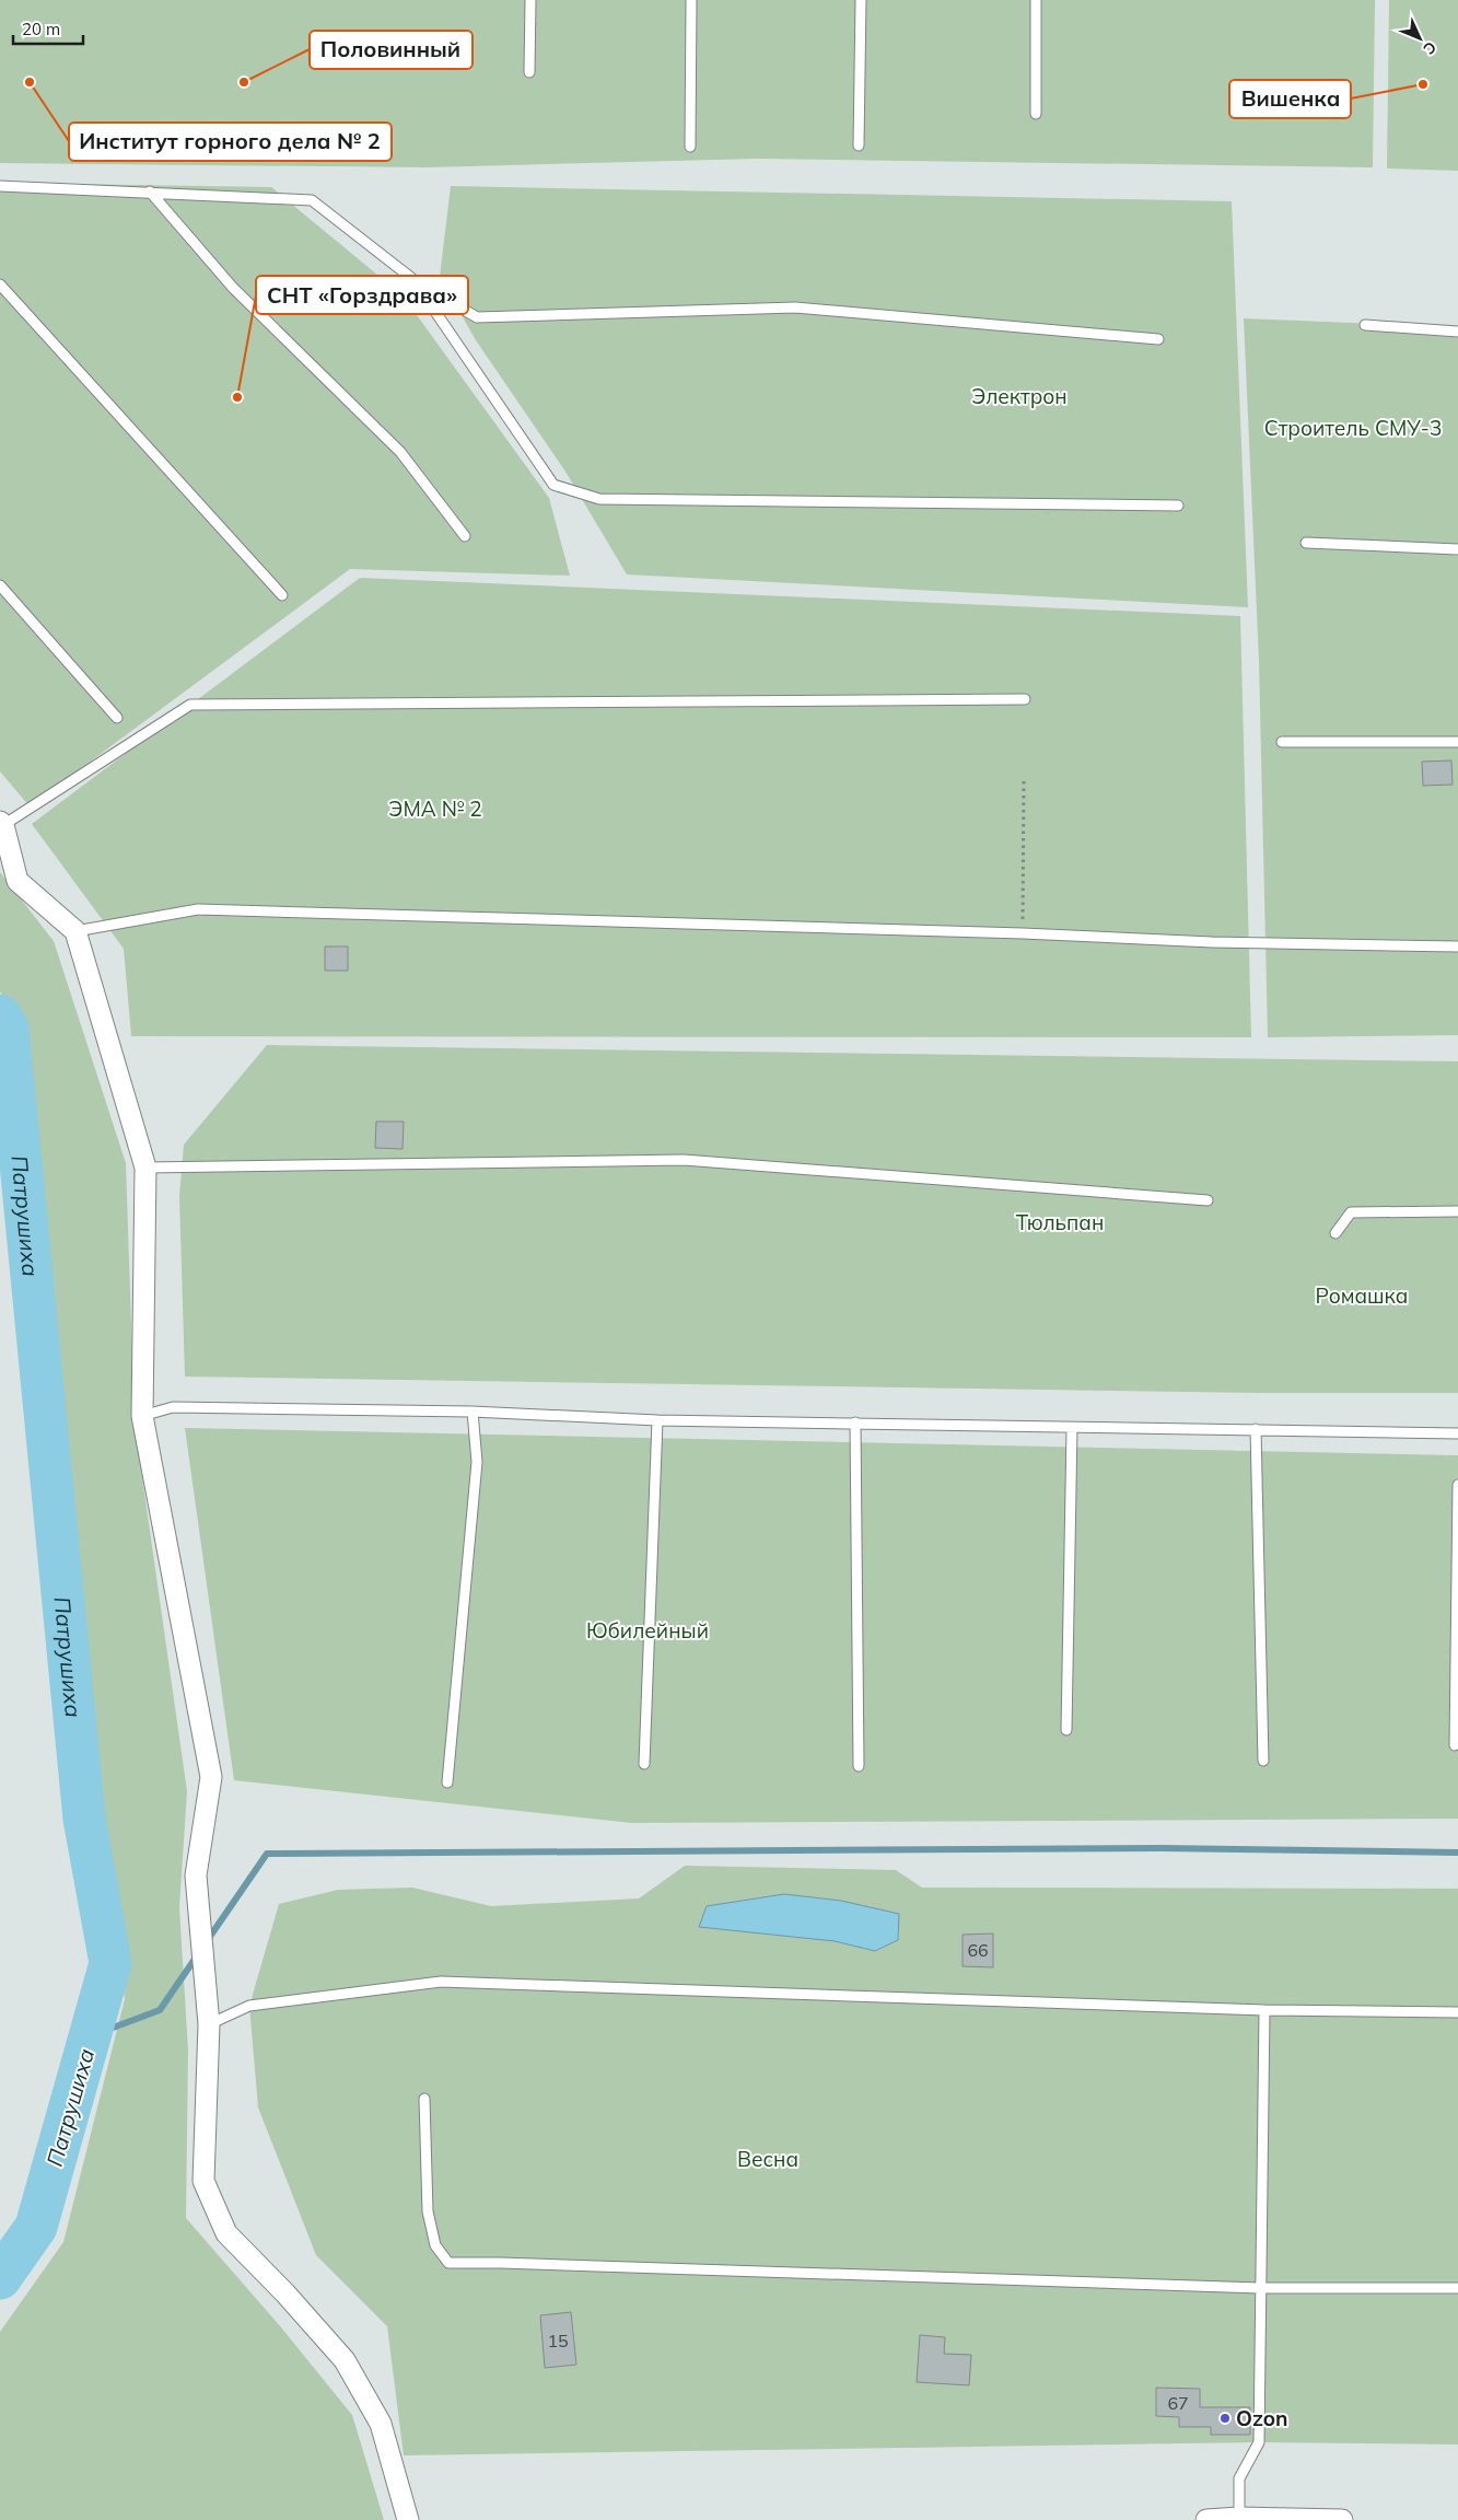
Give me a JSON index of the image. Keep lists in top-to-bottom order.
{
  "water": ["Патрушиха"],
  "parks": [
    "Электрон",
    "Строитель СМУ-3",
    "ЭМА № 2",
    "Тюльпан",
    "Ромашка",
    "Юбилейный",
    "Весна"
  ],
  "places": [
    "Институт горного дела № 2",
    "Половинный",
    "Вишенка",
    "СНТ «Горздрава»",
    "Ozon"
  ],
  "house_numbers": ["66", "15", "67"],
  "scale_bar": "20 m",
  "north": "bottom right"
}
